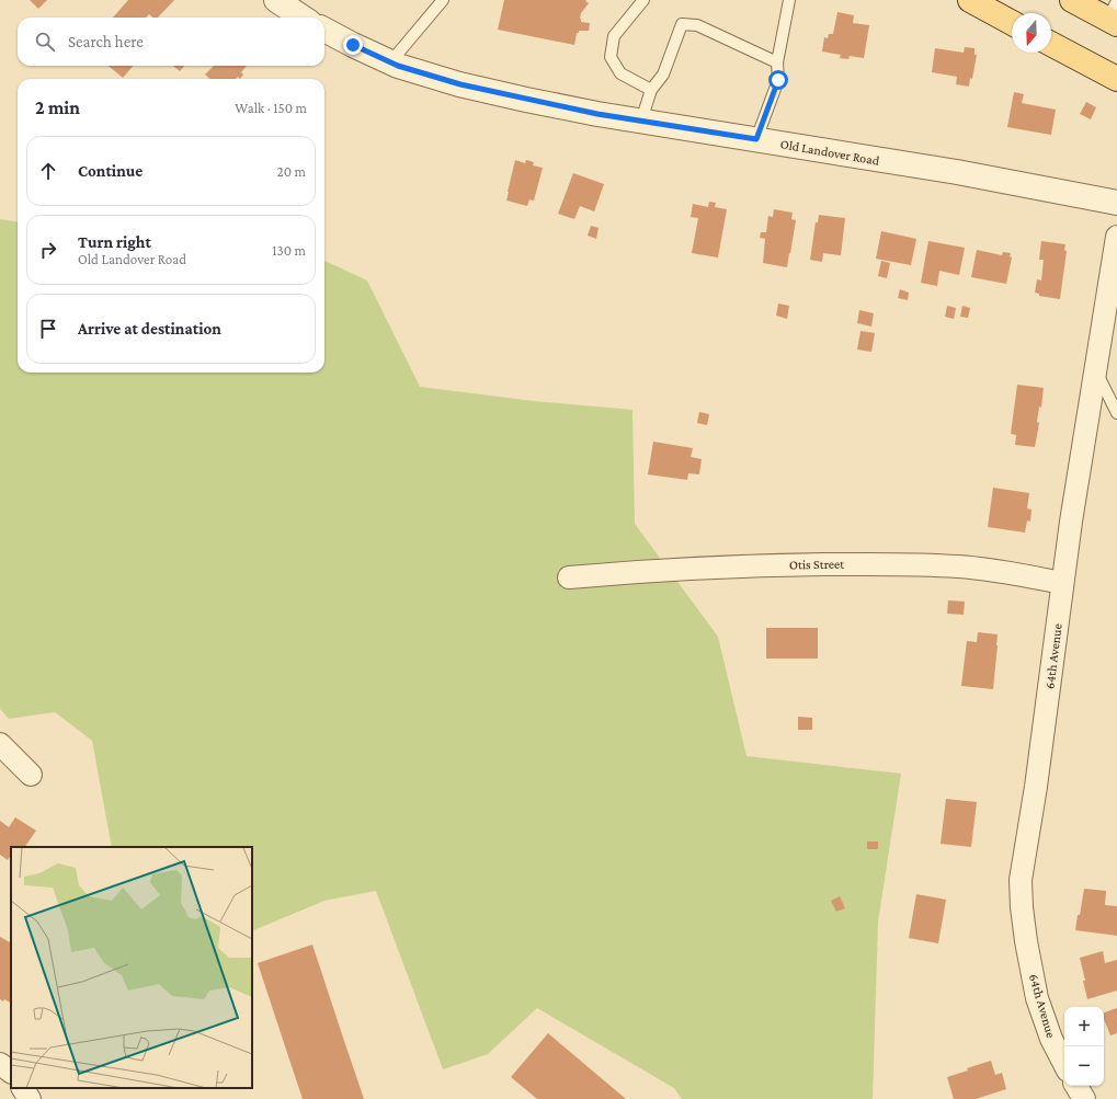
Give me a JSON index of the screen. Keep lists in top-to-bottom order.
{
  "streets": {
    "street": ["Old Landover Road", "Otis Street", "64th Avenue"]
  },
  "crossings": [
    ["Otis Street", "64th Avenue"]
  ],
  "north": "bottom",
  "page": {
    "search": "Search here",
    "heading": ["2 min", "Walk · 150 m"],
    "list": [
      ["Continue", "20 m"],
      ["Turn right", "Old Landover Road", "130 m"],
      "Arrive at destination"
    ],
    "map_buttons": ["+", "−"]
  }
}
